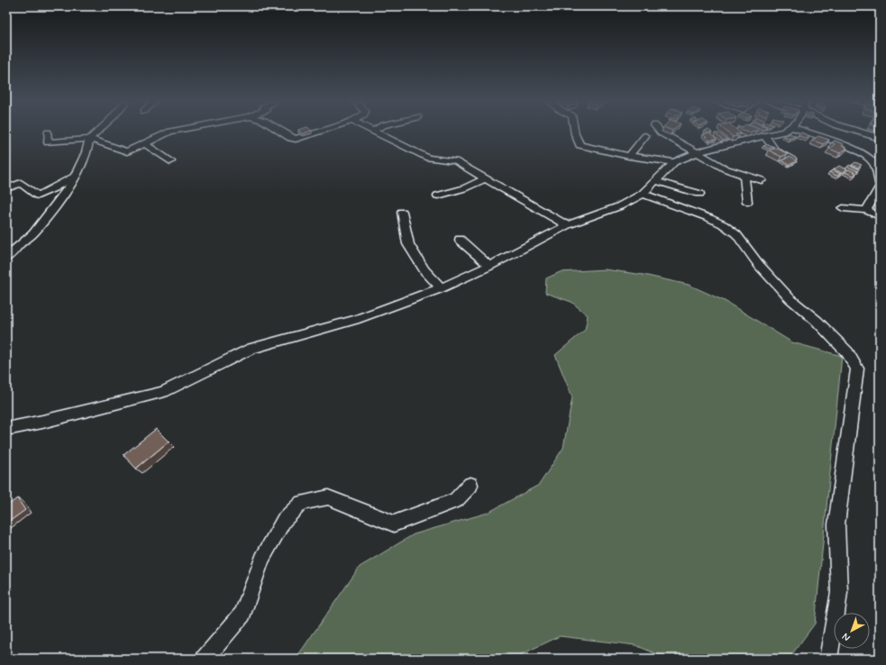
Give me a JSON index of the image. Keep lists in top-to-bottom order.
{
  "north": "bottom left"
}
